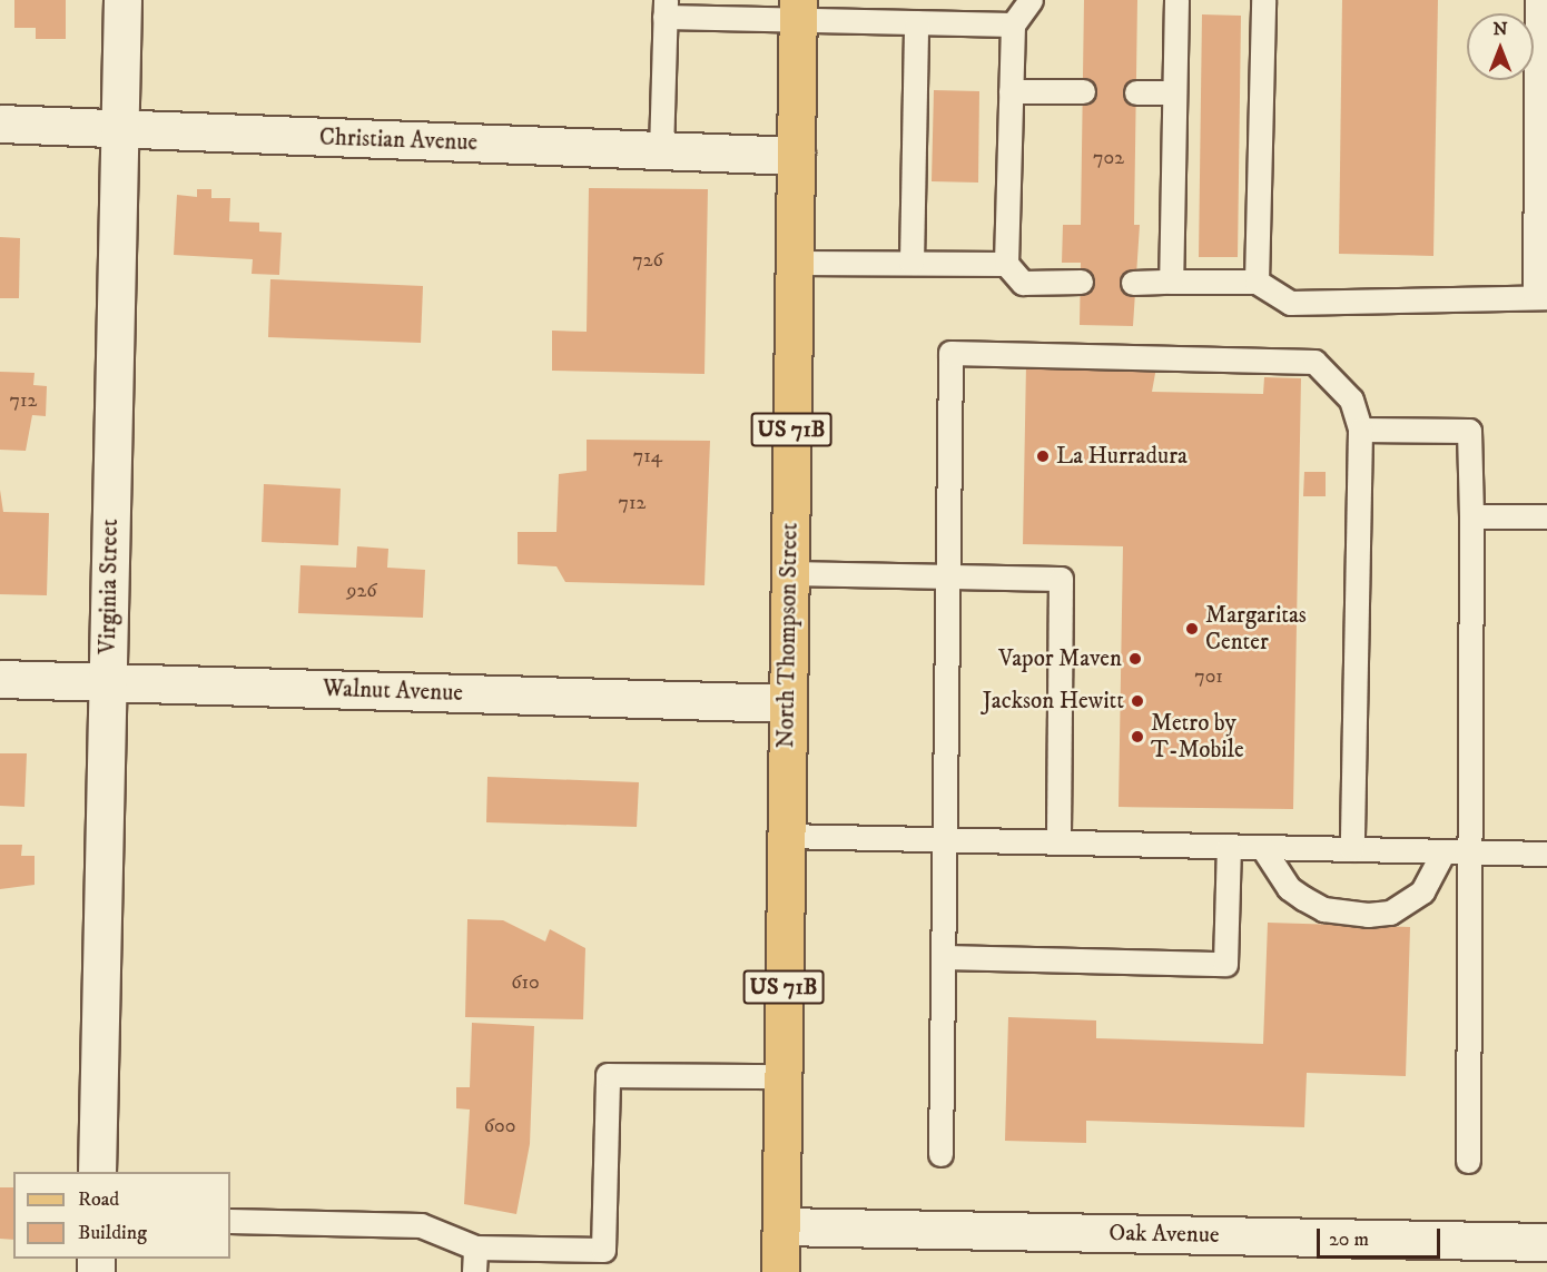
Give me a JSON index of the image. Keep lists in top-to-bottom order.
{
  "streets": {
    "main road": ["US 71B", "North Thompson Street"],
    "street": [
      "Christian Avenue",
      "Virginia Street",
      "Walnut Avenue",
      "Oak Avenue"
    ]
  },
  "crossings": [
    ["Christian Avenue", "Virginia Street"],
    ["Christian Avenue", "North Thompson Street"],
    ["Virginia Street", "Walnut Avenue"],
    ["North Thompson Street", "Walnut Avenue"],
    ["North Thompson Street", "Oak Avenue"]
  ],
  "places": [
    "La Hurradura",
    "Margaritas Center",
    "Vapor Maven",
    "Jackson Hewitt",
    "Metro by T-Mobile"
  ],
  "house_numbers": [
    "702",
    "726",
    "712",
    "714",
    "712",
    "926",
    "701",
    "610",
    "600"
  ],
  "legend": ["Road", "Building"],
  "scale_bar": "20 m",
  "north": "top"
}
